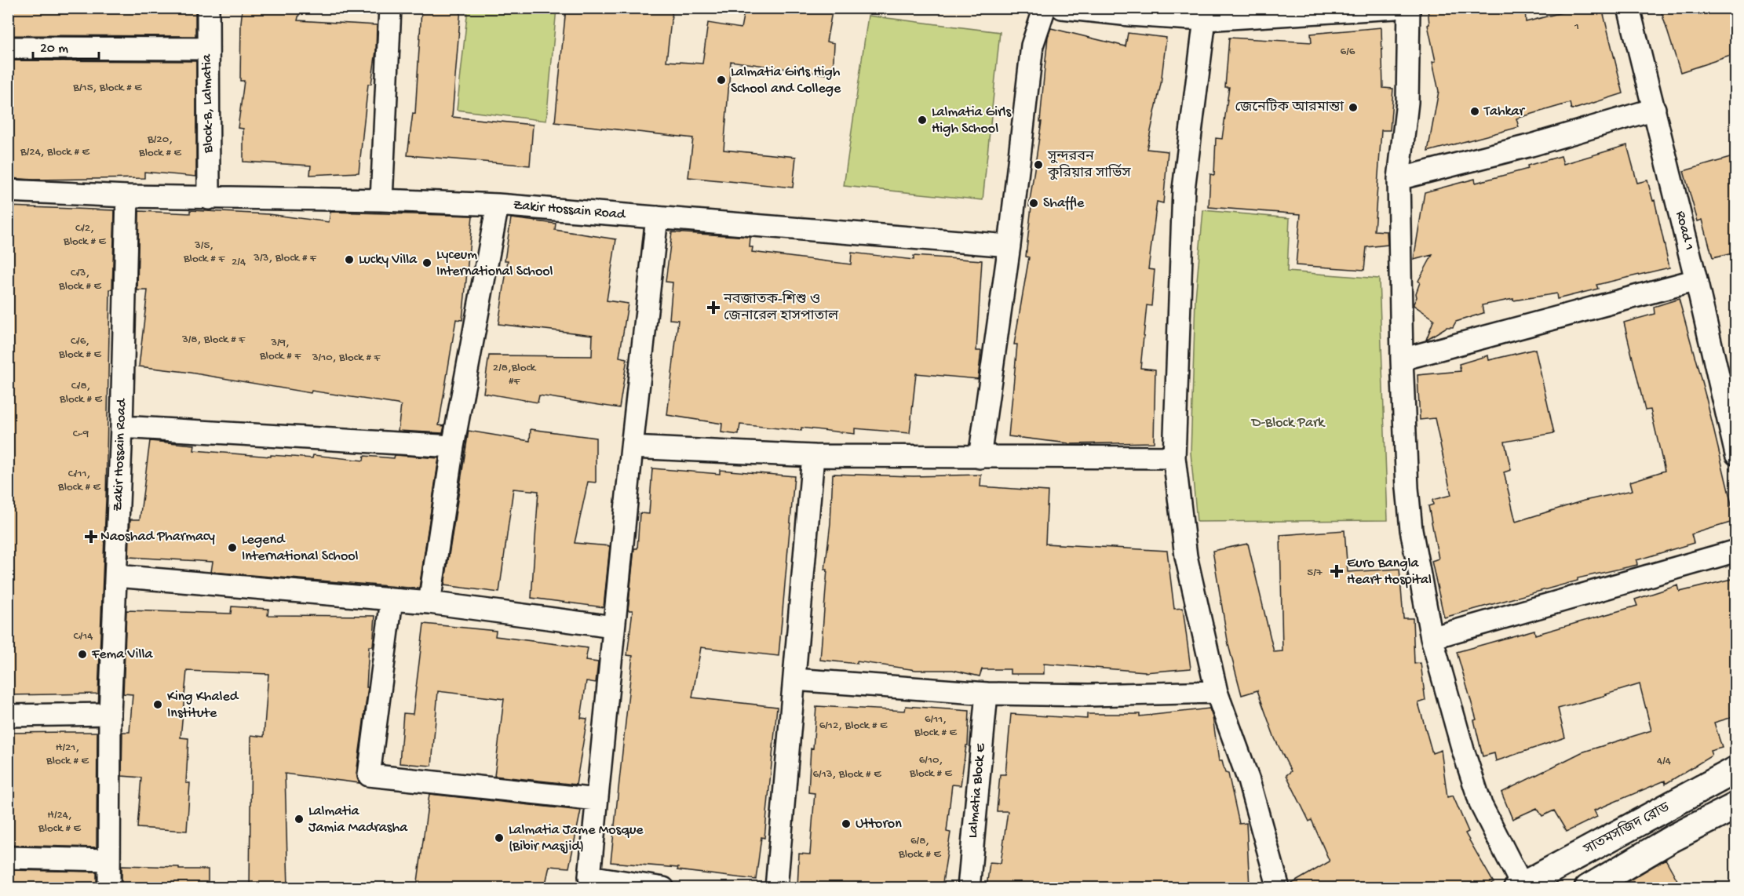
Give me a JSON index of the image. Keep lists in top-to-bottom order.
{
  "streets": {
    "main road": ["সাতমসজিদ রোড"],
    "street": [
      "Block-B, Lalmatia",
      "Zakir Hossain Road",
      "Road 1",
      "Lalmatia Block E"
    ]
  },
  "crossings": [
    ["Block-B, Lalmatia", "Zakir Hossain Road"]
  ],
  "parks": ["D-Block Park"],
  "places": {
    "other": [
      "Lalmatia Girls High School and College",
      "জেনেটিক আরমান্তা",
      "Tahkar",
      "Lalmatia Girls High School",
      "সুন্দরবন কুরিয়ার সার্ভিস",
      "Shaffle",
      "Lucky Villa",
      "Lyceum International School",
      "Legend International School",
      "Fema Villa",
      "King Khaled Institute",
      "Lalmatia Jamia Madrasha",
      "Uttoron",
      "Lalmatia Jame Mosque (Bibir Masjid)"
    ],
    "health": ["নবজাতক-শিশু ও জেনারেল হাসপাতাল", "Naoshad Pharmacy", "Euro Bangla Heart Hospital"]
  },
  "house_numbers": [
    "1",
    "6/6",
    "B/15, Block # E",
    "B/20, Block # E",
    "B/24, Block # E",
    "C/2, Block # E",
    "3/5, Block # F",
    "3/3, Block # F",
    "2/4",
    "C/3, Block # E",
    "3/8, Block # F",
    "C/6, Block # E",
    "3/9, Block # F",
    "3/10, Block # F",
    "2/8,Block #F",
    "C/8, Block # E",
    "C-9",
    "C/11, Block # E",
    "5/7",
    "C/14",
    "6/11, Block # E",
    "6/12, Block # E",
    "H/21, Block # E",
    "6/10, Block # E",
    "4/4",
    "6/13, Block # E",
    "H/24, Block # E",
    "6/8, Block # E"
  ],
  "scale_bar": "20 m"
}
